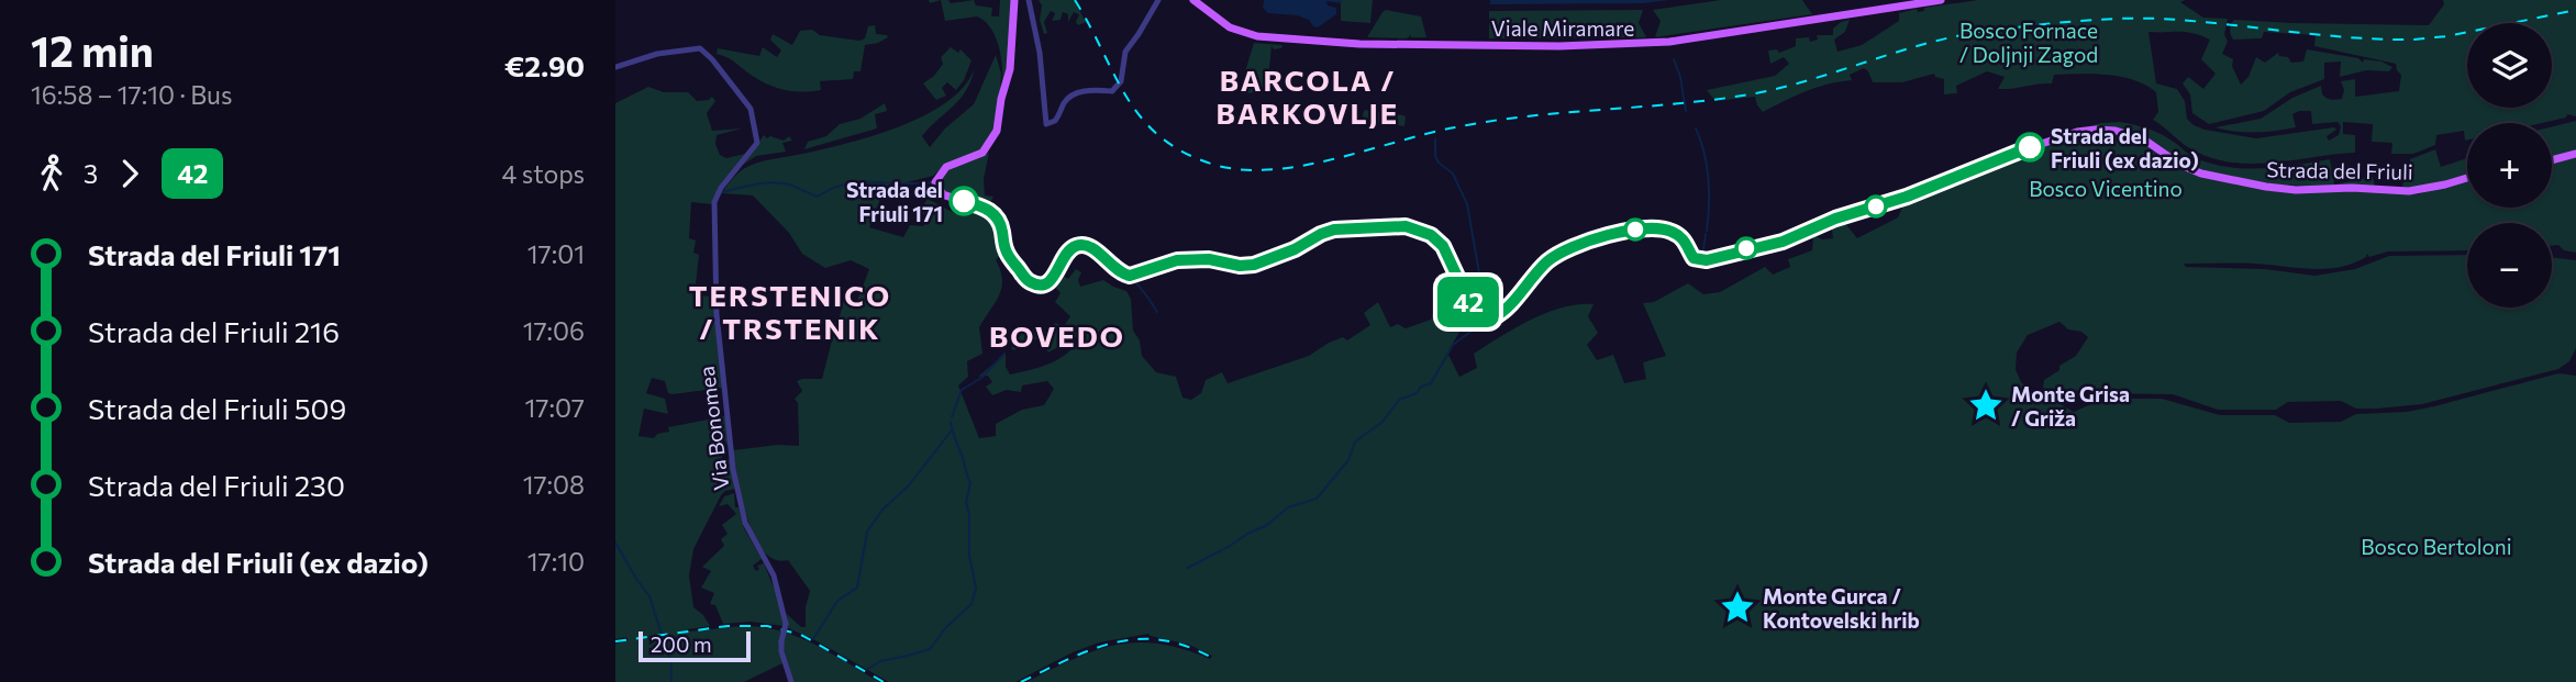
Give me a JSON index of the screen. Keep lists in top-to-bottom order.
{
  "streets": {
    "main road": ["Viale Miramare", "Strada del Friuli"],
    "street": ["Via Bonomea"]
  },
  "districts": ["BARCOLA / BARKOVLJE", "TERSTENICO / TRSTENIK", "BOVEDO"],
  "parks": ["Bosco Fornace / Doljnji Zagod", "Bosco Vicentino", "Bosco Bertoloni"],
  "places": {
    "other": ["Strada del Friuli (ex dazio)", "Strada del Friuli 171"],
    "place": ["Monte Grisa / Griža", "Monte Gurca / Kontovelski hrib"]
  },
  "lines": ["bus line 42"],
  "scale_bar": "200 m",
  "page": {
    "heading": ["12 min", "16:58 – 17:10 · Bus", "€2.90"],
    "on_map": "42",
    "map_buttons": ["+", "−"],
    "legs": ["3", "42", "4 stops"],
    "list": [
      {
        "name": "Strada del Friuli 171",
        "value": "17:01"
      },
      {
        "name": "Strada del Friuli 216",
        "value": "17:06"
      },
      {
        "name": "Strada del Friuli 509",
        "value": "17:07"
      },
      {
        "name": "Strada del Friuli 230",
        "value": "17:08"
      },
      {
        "name": "Strada del Friuli (ex dazio)",
        "value": "17:10"
      }
    ],
    "scale": "200 m"
  }
}
